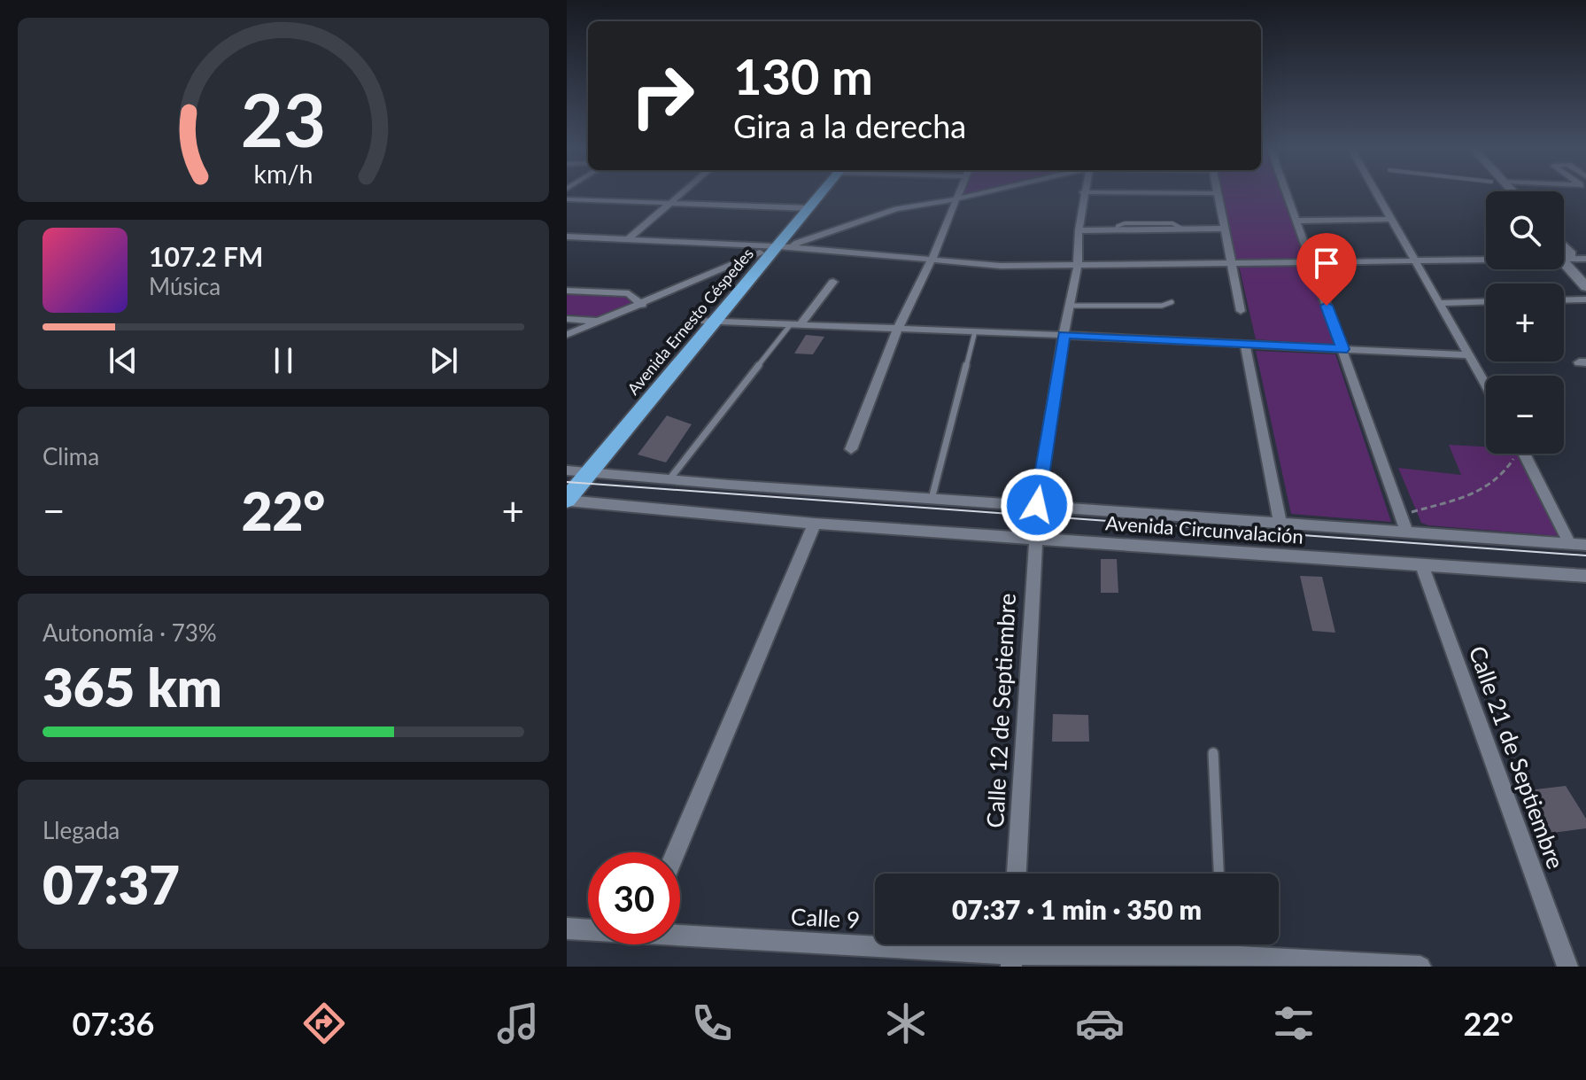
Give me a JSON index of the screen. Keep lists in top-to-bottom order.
{
  "streets": {
    "highway": ["Avenida Ernesto Céspedes"],
    "street": [
      "Avenida Circunvalación",
      "Calle 12 de Septiembre",
      "Calle 21 de Septiembre",
      "Calle 9"
    ]
  },
  "crossings": [
    ["Avenida Ernesto Céspedes", "Avenida Circunvalación"],
    ["Avenida Circunvalación", "Calle 12 de Septiembre"],
    ["Avenida Circunvalación", "Calle 21 de Septiembre"]
  ],
  "page": {
    "turn": ["130 m", "Gira a la derecha"],
    "map_buttons": ["+", "−"],
    "song": ["107.2 FM", "Música"],
    "tile": [
      "Clima",
      ["Autonomía · 73%", "365 km"],
      ["Llegada", "07:37"]
    ],
    "heat": ["−", "22°", "+"],
    "limit": "30",
    "trip": "07:37 · 1 min · 350 m",
    "tabs": ["07:36", "22°"],
    "gauge": ["23", "km/h"]
  }
}
